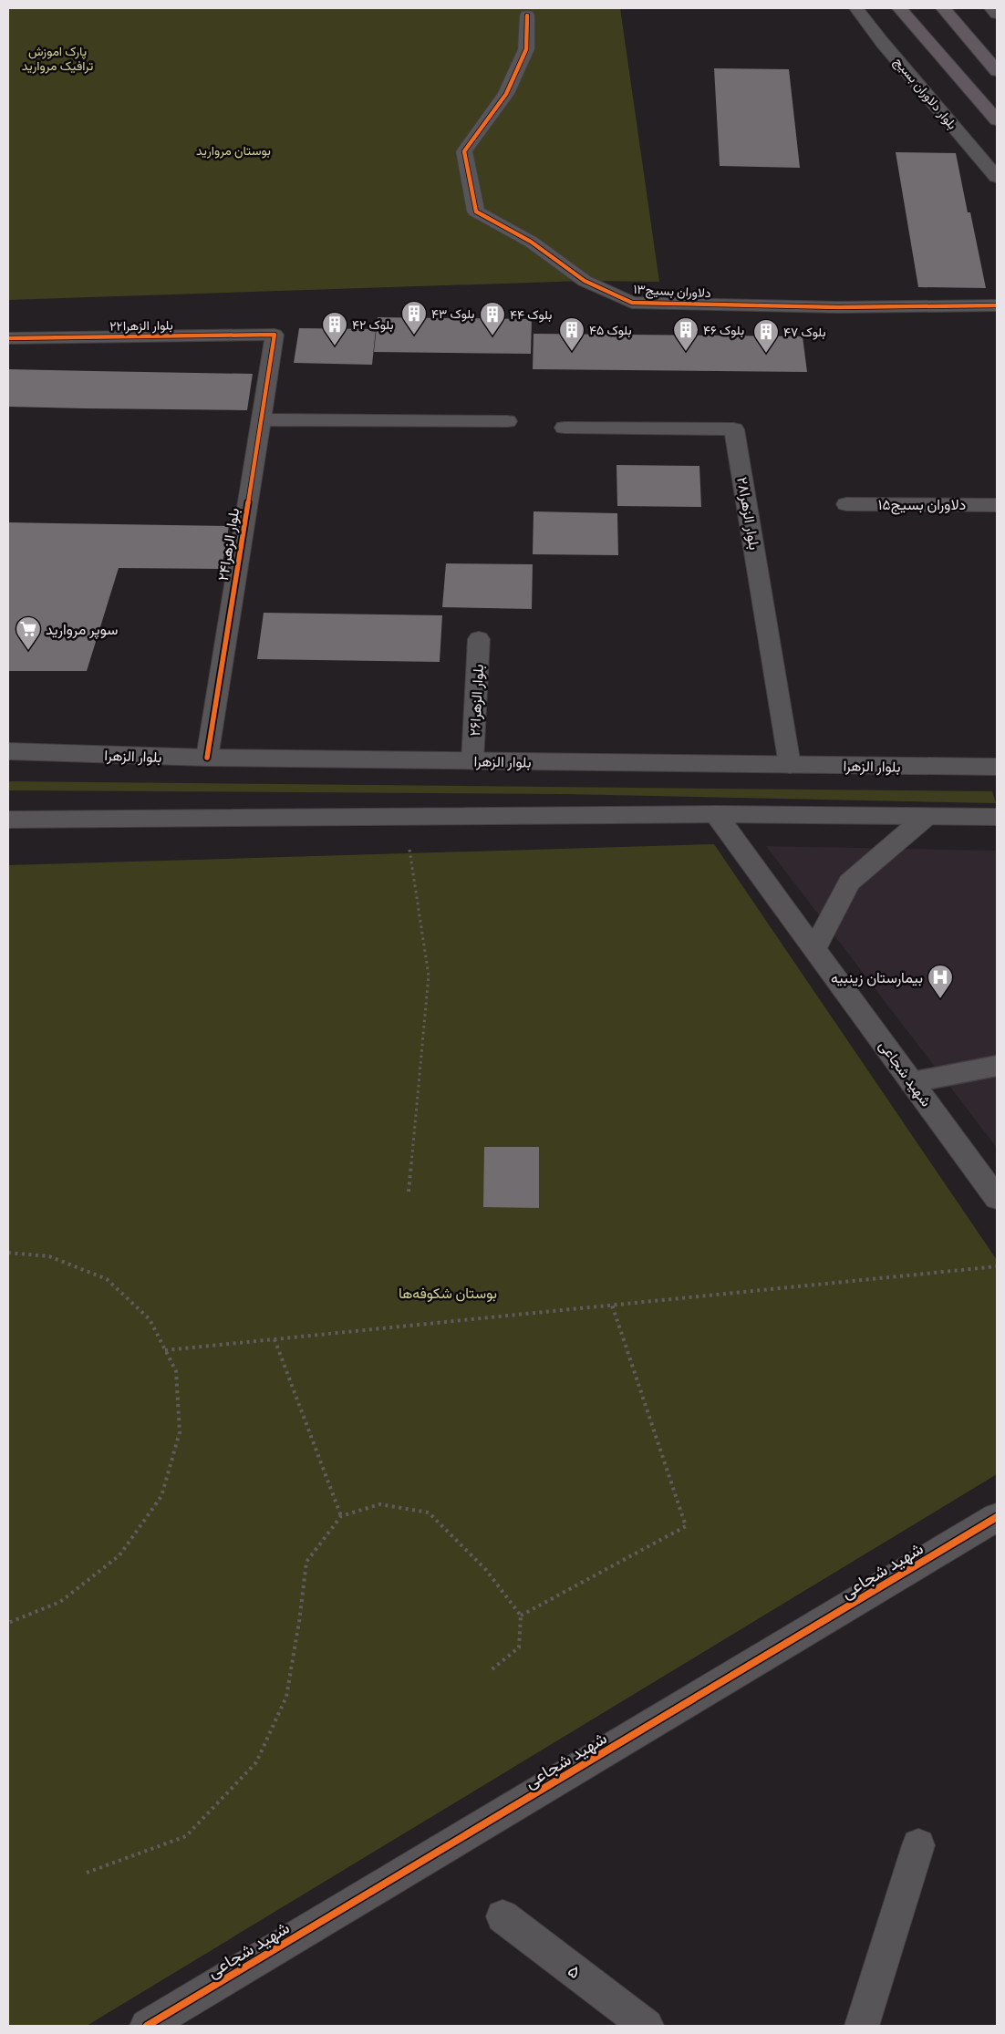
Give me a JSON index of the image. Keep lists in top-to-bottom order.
{
  "streets": {
    "street": [
      "بلوار دلاوران بسیج",
      "دلاوران بسیج۱۳",
      "بلوار الزهرا۲۲",
      "دلاوران بسیج۱۵",
      "بلوار الزهرا۲۸",
      "بلوار الزهرا۲۴",
      "بلوار الزهرا۲۶",
      "بلوار الزهرا",
      "شهید شجاعی",
      "۵"
    ]
  },
  "crossings": [
    ["بلوار الزهرا۲۲", "بلوار الزهرا۲۴"],
    ["بلوار الزهرا۲۸", "بلوار الزهرا"],
    ["بلوار الزهرا۲۴", "بلوار الزهرا"],
    ["بلوار الزهرا۲۶", "بلوار الزهرا"]
  ],
  "parks": ["پارک اموزش ترافیک مروارید", "بوستان مروارید", "بوستان شکوفه‌ها"],
  "places": {
    "building": [
      "بلوک ۴۳",
      "بلوک ۴۴",
      "بلوک ۴۲",
      "بلوک ۴۵",
      "بلوک ۴۶",
      "بلوک ۴۷"
    ],
    "supermarket": ["سوپر مروارید"],
    "hospital": ["بیمارستان زینبیه"]
  }
}
